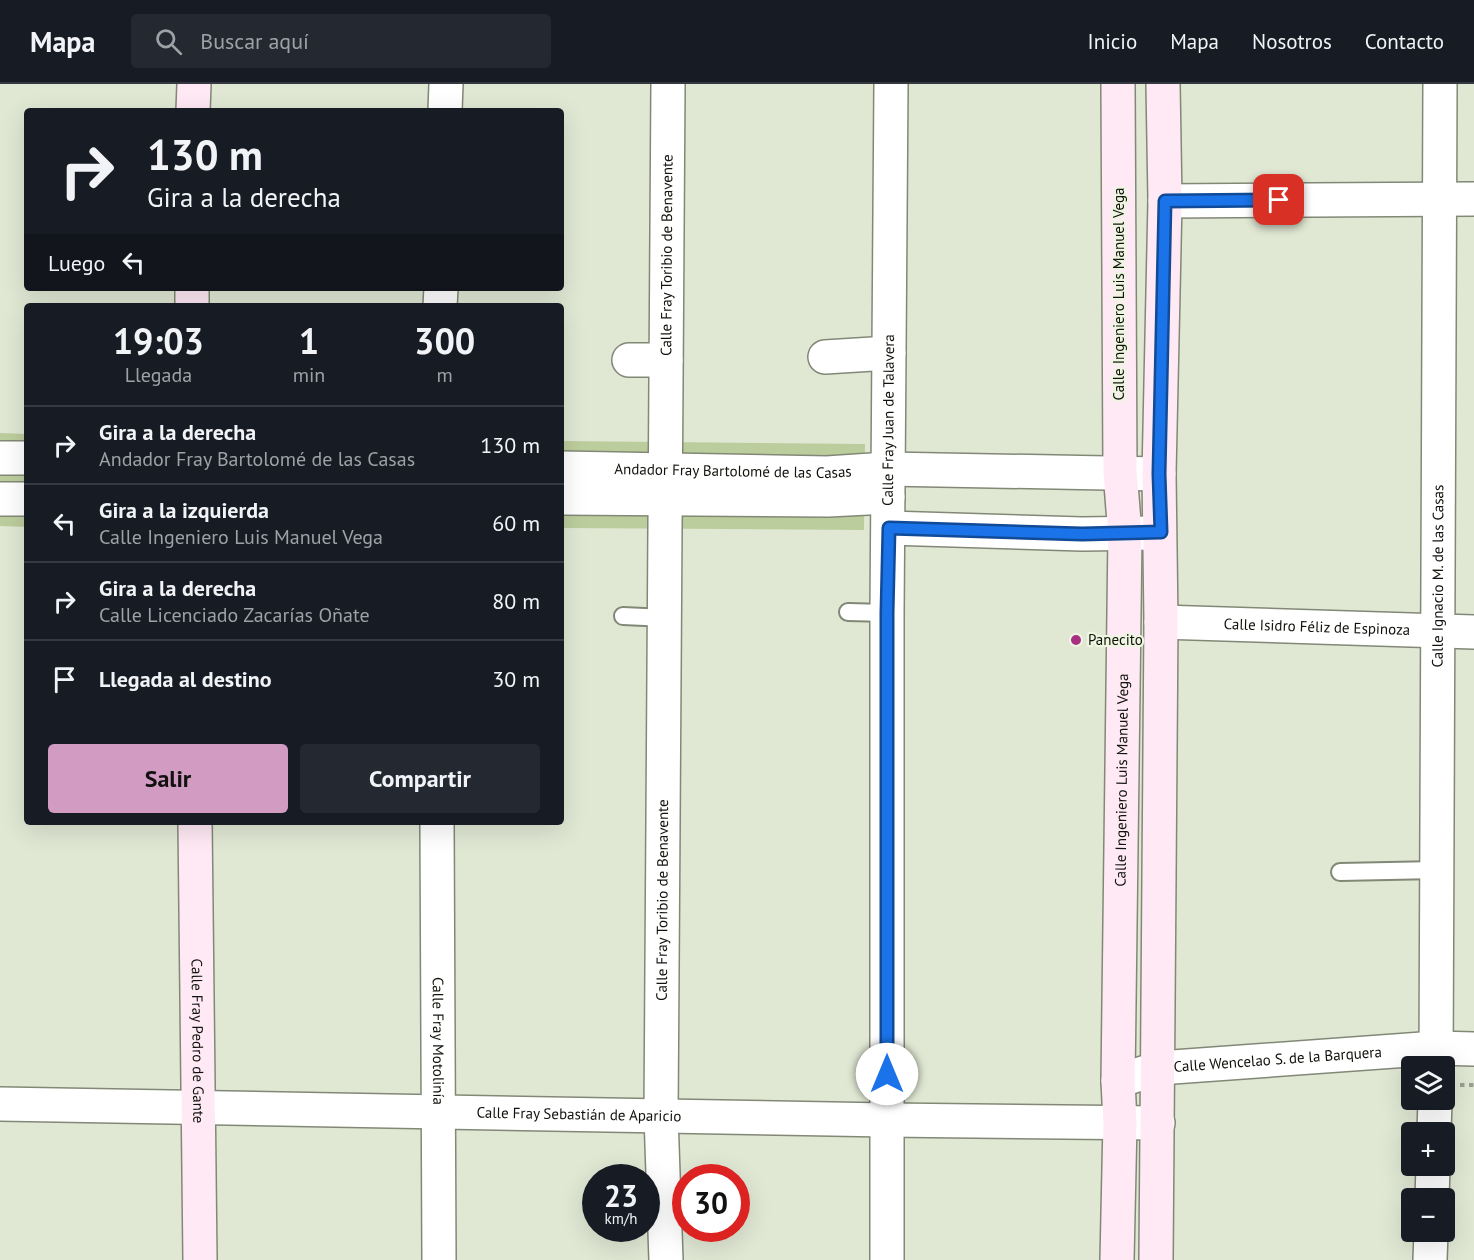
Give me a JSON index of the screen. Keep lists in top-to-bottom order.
{
  "streets": {
    "main road": ["Calle Ingeniero Luis Manuel Vega", "Calle Fray Pedro de Gante"],
    "street": [
      "Calle Fray Toribio de Benavente",
      "Calle Fray Juan de Talavera",
      "Andador Fray Bartolomé de las Casas",
      "Calle Ignacio M. de las Casas",
      "Calle Isidro Féliz de Espinoza",
      "Calle Fray Motolinía",
      "Calle Wencelao S. de la Barquera",
      "Calle Fray Sebastián de Aparicio"
    ]
  },
  "crossings": [
    ["Calle Fray Toribio de Benavente", "Andador Fray Bartolomé de las Casas"],
    ["Calle Fray Toribio de Benavente", "Calle Fray Sebastián de Aparicio"],
    ["Calle Ingeniero Luis Manuel Vega", "Andador Fray Bartolomé de las Casas"],
    ["Calle Ingeniero Luis Manuel Vega", "Calle Wencelao S. de la Barquera"],
    ["Calle Ingeniero Luis Manuel Vega", "Calle Fray Sebastián de Aparicio"],
    ["Calle Fray Juan de Talavera", "Andador Fray Bartolomé de las Casas"],
    ["Calle Fray Juan de Talavera", "Calle Fray Sebastián de Aparicio"],
    ["Calle Ignacio M. de las Casas", "Calle Isidro Féliz de Espinoza"],
    ["Calle Fray Pedro de Gante", "Calle Fray Sebastián de Aparicio"],
    ["Calle Fray Motolinía", "Calle Fray Sebastián de Aparicio"]
  ],
  "places": ["Panecito"],
  "page": {
    "header": "Mapa",
    "search": "Buscar aquí",
    "nav": [
      "Inicio",
      "Mapa",
      "Nosotros",
      "Contacto"
    ],
    "turn": ["130 m", "Gira a la derecha"],
    "then": "Luego",
    "eta": [
      "19:03",
      "Llegada",
      "1",
      "min",
      "300",
      "m"
    ],
    "list": [
      {
        "name": "Gira a la derecha",
        "note": "Andador Fray Bartolomé de las Casas",
        "value": "130 m"
      },
      {
        "name": "Gira a la izquierda",
        "note": "Calle Ingeniero Luis Manuel Vega",
        "value": "60 m"
      },
      {
        "name": "Gira a la derecha",
        "note": "Calle Licenciado Zacarías Oñate",
        "value": "80 m"
      },
      {
        "name": "Llegada al destino",
        "value": "30 m"
      }
    ],
    "buttons": ["Salir", "Compartir"],
    "map_buttons": ["+", "−"],
    "speed": "23 km/h",
    "limit": "30"
  }
}
